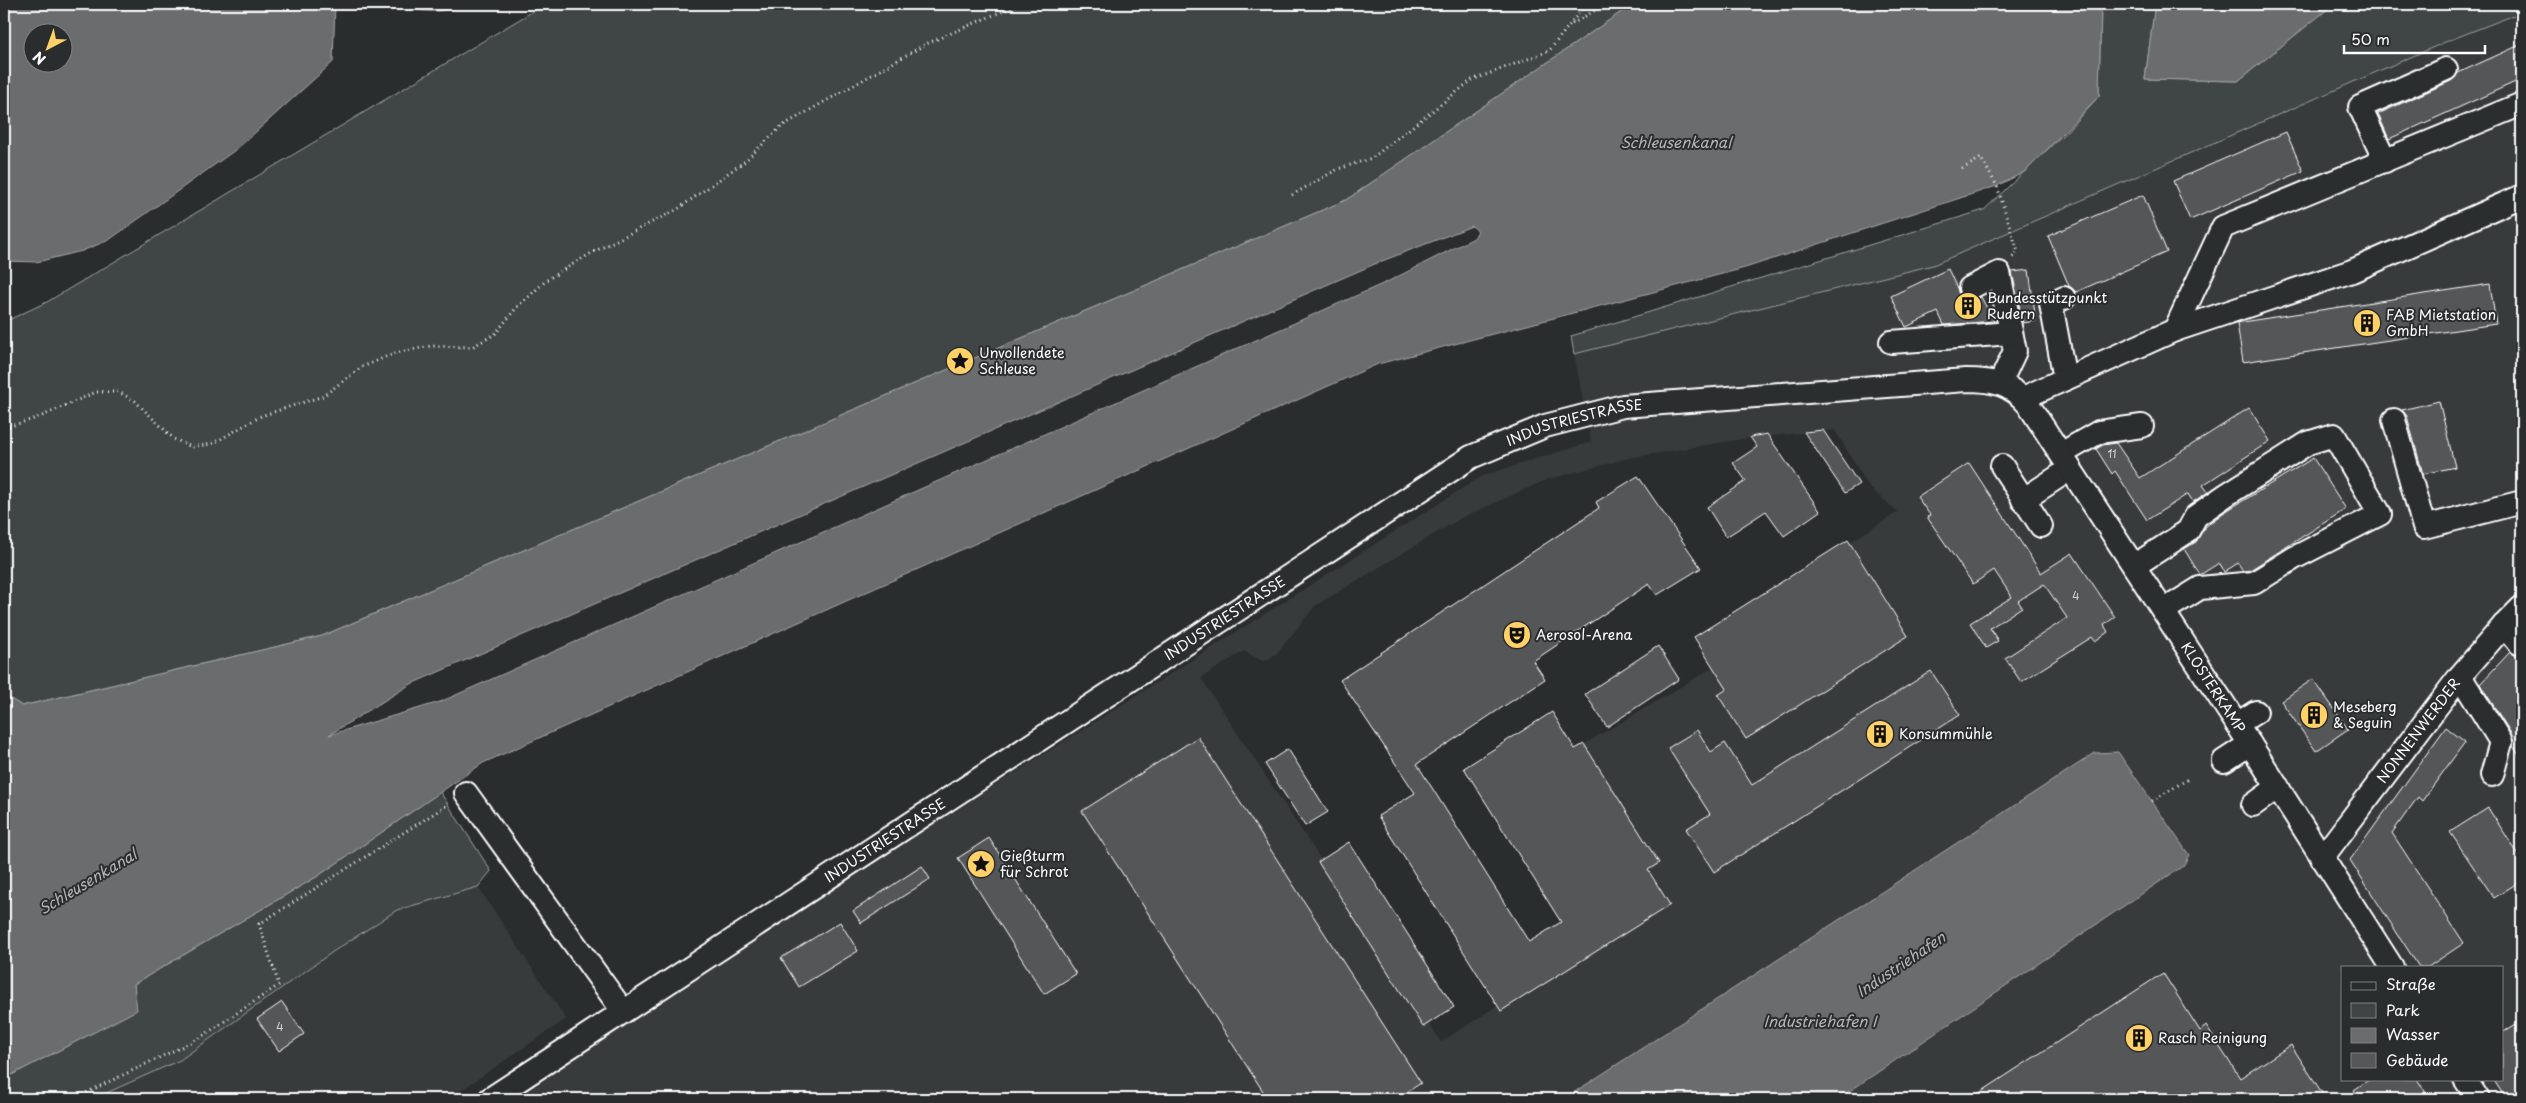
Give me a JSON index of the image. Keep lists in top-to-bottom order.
{
  "streets": {
    "street": ["INDUSTRIESTRASSE", "KLOSTERKAMP", "NONNENWERDER"]
  },
  "crossings": [
    ["KLOSTERKAMP", "NONNENWERDER"]
  ],
  "water": ["Schleusenkanal", "Industriehafen", "Industriehafen I"],
  "places": {
    "building": [
      "Bundesstützpunkt Rudern",
      "FAB Mietstation GmbH",
      "Meseberg & Seguin",
      "Konsummühle",
      "Rasch Reinigung"
    ],
    "place": ["Unvollendete Schleuse", "Gießturm für Schrot"],
    "theatre": ["Aerosol-Arena"]
  },
  "house_numbers": ["11", "4", "4"],
  "legend": [
    "Straße",
    "Park",
    "Wasser",
    "Gebäude"
  ],
  "scale_bar": "50 m",
  "north": "bottom left"
}
